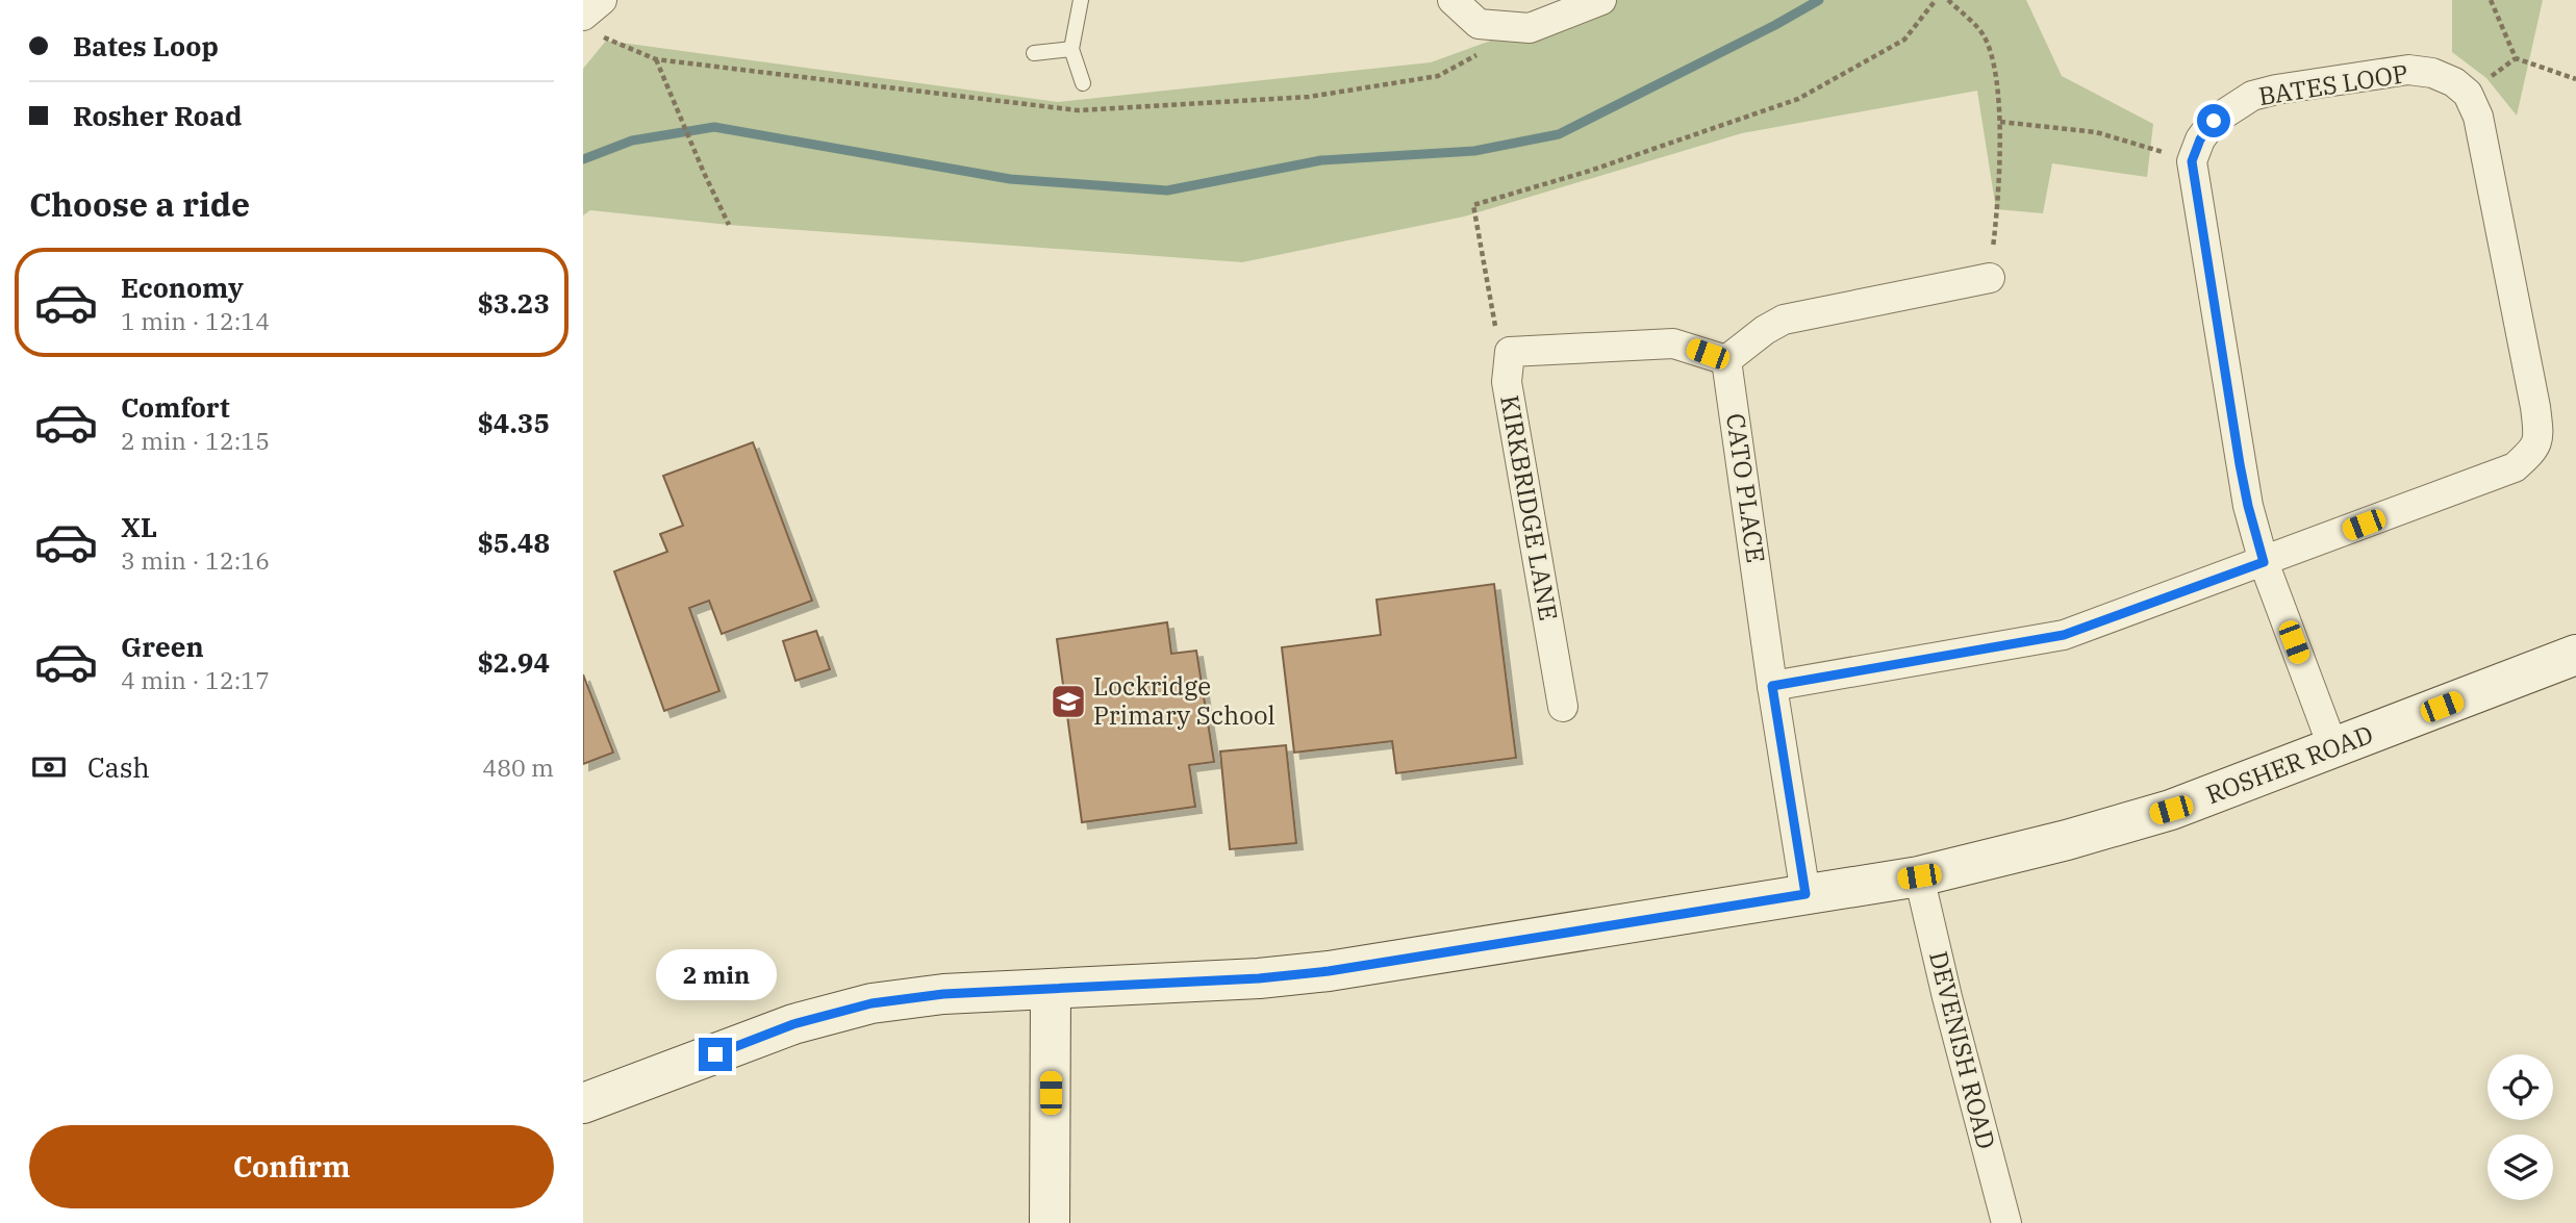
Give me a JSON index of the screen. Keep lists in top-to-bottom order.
{
  "streets": {
    "street": [
      "BATES LOOP",
      "CATO PLACE",
      "KIRKBRIDGE LANE",
      "ROSHER ROAD",
      "DEVENISH ROAD"
    ]
  },
  "crossings": [
    ["BATES LOOP", "CATO PLACE"],
    ["CATO PLACE", "ROSHER ROAD"],
    ["ROSHER ROAD", "DEVENISH ROAD"]
  ],
  "places": {
    "school or university": ["Lockridge Primary School"]
  },
  "page": {
    "banner": ["Bates Loop", "Rosher Road"],
    "heading": "Choose a ride",
    "list": [
      {
        "name": "Economy",
        "note": "1 min · 12:14",
        "value": "$3.23"
      },
      {
        "name": "Comfort",
        "note": "2 min · 12:15",
        "value": "$4.35"
      },
      {
        "name": "XL",
        "note": "3 min · 12:16",
        "value": "$5.48"
      },
      {
        "name": "Green",
        "note": "4 min · 12:17",
        "value": "$2.94"
      }
    ],
    "pay": ["Cash", "480 m"],
    "bubble": "2 min",
    "buttons": "Confirm"
  }
}
